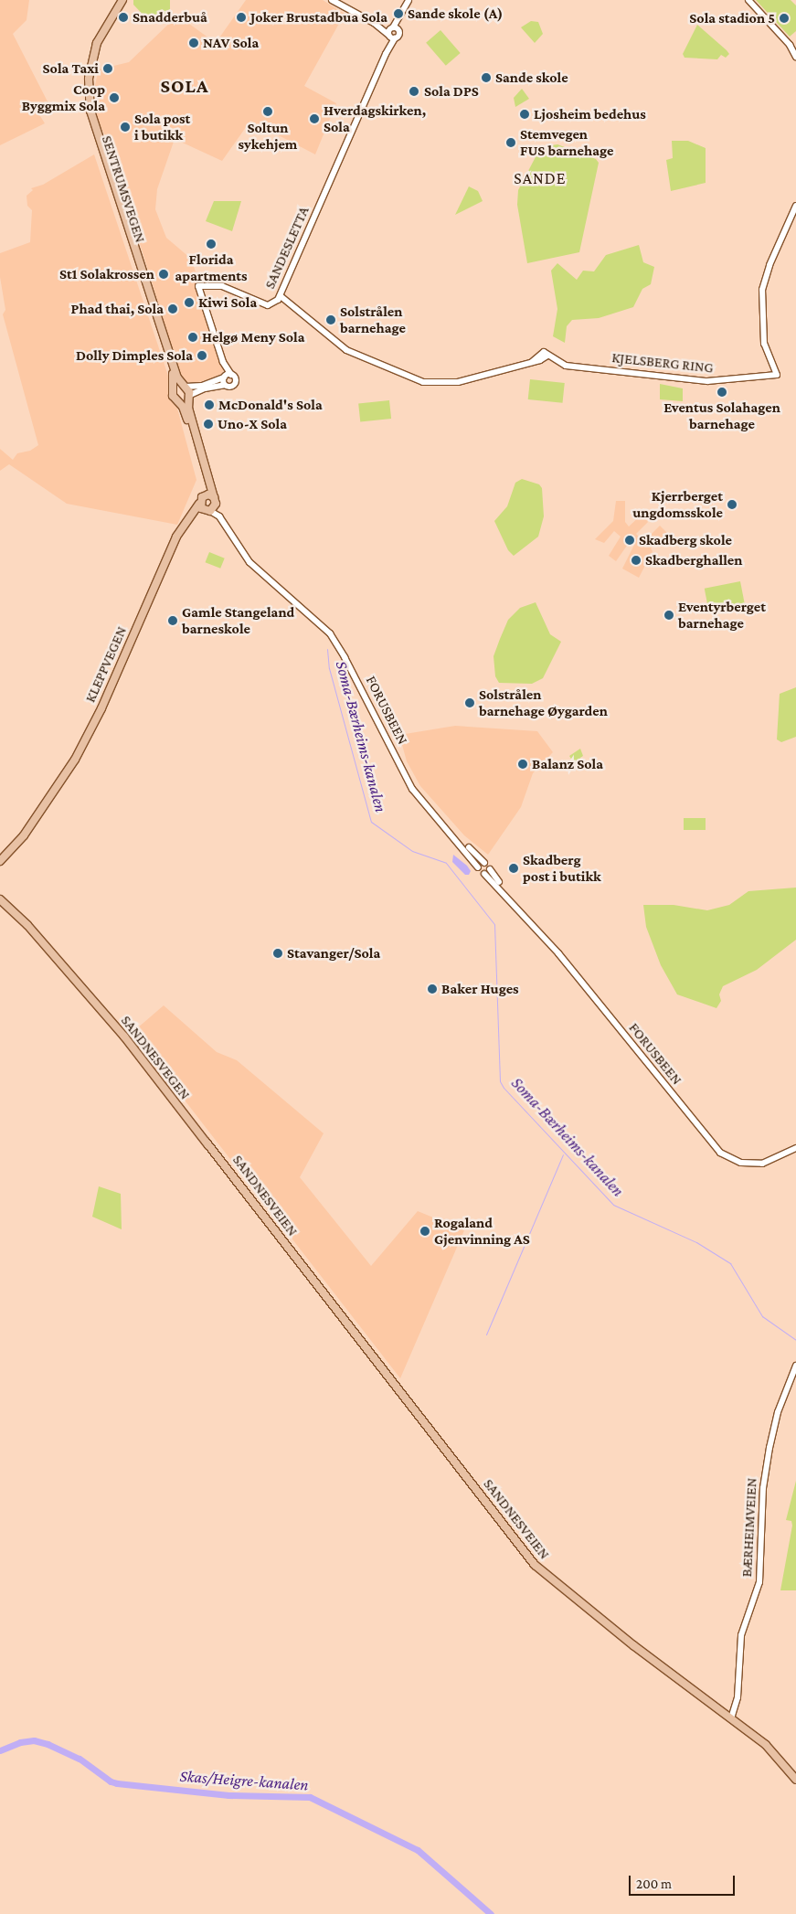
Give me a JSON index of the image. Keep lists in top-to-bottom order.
{
  "streets": {
    "main road": [
      "SENTRUMSVEGEN",
      "KLEPPVEGEN",
      "SANDNESVEGEN",
      "SANDNESVEIEN"
    ],
    "street": [
      "SANDESLETTA",
      "KJELSBERG RING",
      "FORUSBEEN",
      "BÆRHEIMVEIEN"
    ]
  },
  "crossings": [
    ["SENTRUMSVEGEN", "KLEPPVEGEN"],
    ["SENTRUMSVEGEN", "FORUSBEEN"],
    ["SANDESLETTA", "KJELSBERG RING"],
    ["SANDNESVEGEN", "SANDNESVEIEN"],
    ["SANDNESVEIEN", "BÆRHEIMVEIEN"]
  ],
  "districts": ["SOLA", "SANDE"],
  "water": ["Soma-Bærheims-kanalen", "Skas/Heigre-kanalen"],
  "places": [
    "Sande skole (A)",
    "Snadderbuå",
    "Joker Brustadbua Sola",
    "Sola stadion 5",
    "NAV Sola",
    "Sola Taxi",
    "Sande skole",
    "Sola DPS",
    "Coop Byggmix Sola",
    "Soltun sykehjem",
    "Ljosheim bedehus",
    "Hverdagskirken, Sola",
    "Sola post i butikk",
    "Stemvegen FUS barnehage",
    "Florida apartments",
    "St1 Solakrossen",
    "Kiwi Sola",
    "Phad thai, Sola",
    "Solstrålen barnehage",
    "Helgø Meny Sola",
    "Dolly Dimples Sola",
    "Eventus Solahagen barnehage",
    "McDonald's Sola",
    "Uno-X Sola",
    "Kjerrberget ungdomsskole",
    "Skadberg skole",
    "Skadberghallen",
    "Eventyrberget barnehage",
    "Gamle Stangeland barneskole",
    "Solstrålen barnehage Øygarden",
    "Balanz Sola",
    "Skadberg post i butikk",
    "Stavanger/Sola",
    "Baker Huges",
    "Rogaland Gjenvinning AS"
  ],
  "scale_bar": "200 m"
}
